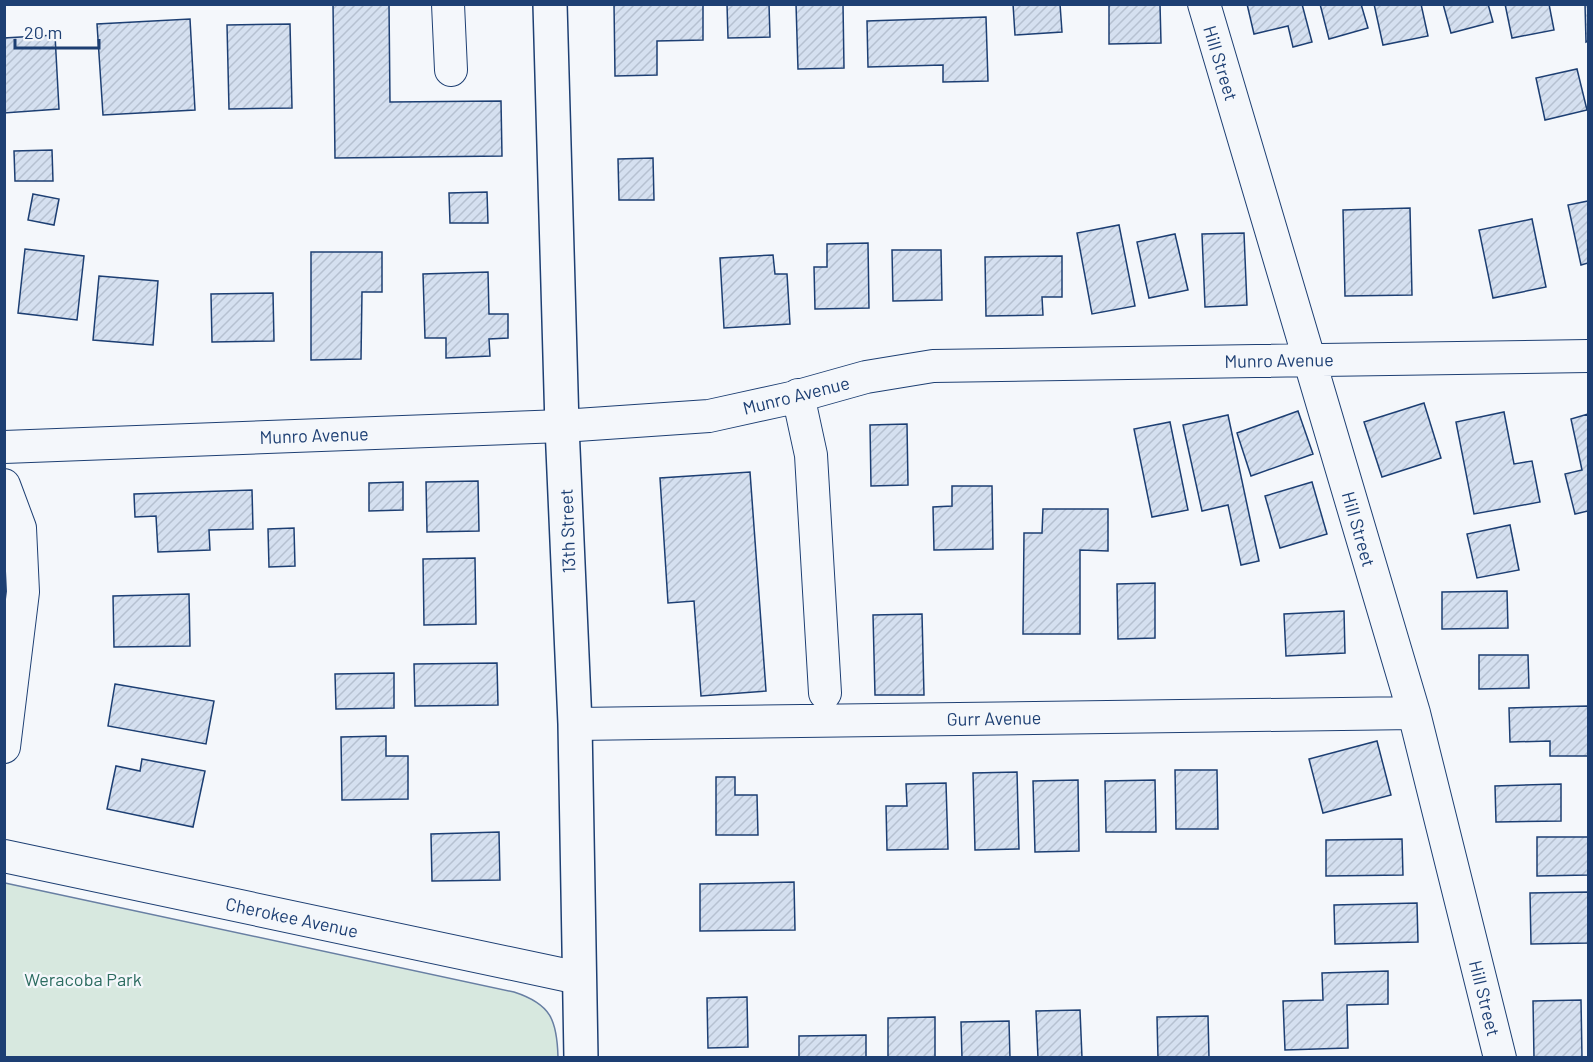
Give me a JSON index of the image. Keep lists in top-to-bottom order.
{
  "streets": {
    "main road": ["13th Street"],
    "street": [
      "Hill Street",
      "Munro Avenue",
      "Gurr Avenue",
      "Cherokee Avenue"
    ]
  },
  "crossings": [
    ["Hill Street", "Munro Avenue"],
    ["Hill Street", "Gurr Avenue"],
    ["Munro Avenue", "13th Street"],
    ["13th Street", "Gurr Avenue"],
    ["13th Street", "Cherokee Avenue"]
  ],
  "parks": ["Weracoba Park"],
  "scale_bar": "20 m"
}
